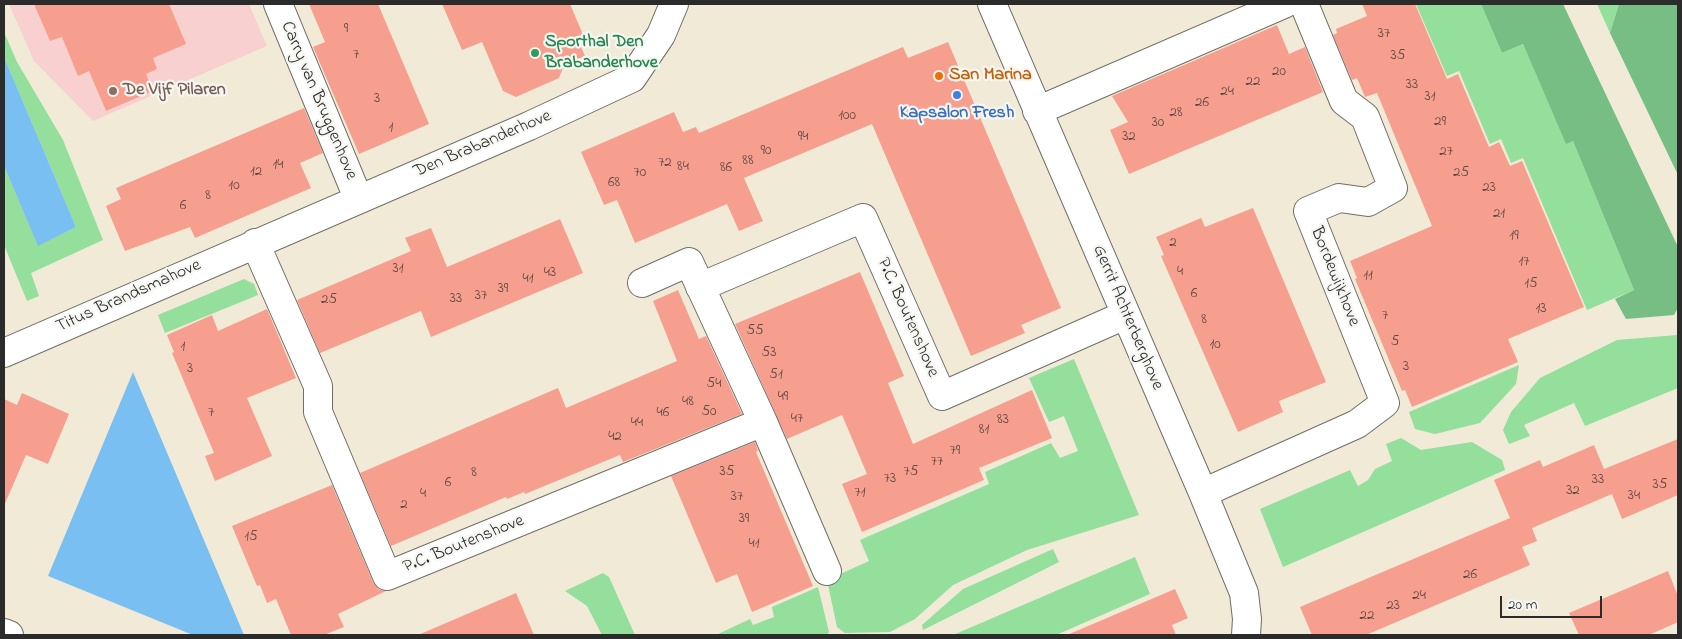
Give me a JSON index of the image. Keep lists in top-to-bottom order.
{
  "streets": {
    "street": [
      "Carry van Bruggenhove",
      "Den Brabanderhove",
      "Bordewijkhove",
      "Titus Brandsmahove",
      "P.C. Boutenshove",
      "Gerrit Achterberghove"
    ]
  },
  "crossings": [
    ["Carry van Bruggenhove", "Den Brabanderhove"],
    ["Den Brabanderhove", "Titus Brandsmahove"],
    ["Den Brabanderhove", "P.C. Boutenshove"],
    ["Bordewijkhove", "Gerrit Achterberghove"],
    ["Titus Brandsmahove", "P.C. Boutenshove"],
    ["P.C. Boutenshove", "Gerrit Achterberghove"]
  ],
  "places": [
    "Sporthal Den Brabanderhove",
    "San Marina",
    "De Vijf Pilaren",
    "Kapsalon Fresh"
  ],
  "house_numbers": [
    "9",
    "37",
    "7",
    "35",
    "20",
    "22",
    "33",
    "24",
    "31",
    "3",
    "26",
    "28",
    "100",
    "29",
    "30",
    "1",
    "94",
    "32",
    "90",
    "27",
    "88",
    "72",
    "14",
    "84",
    "86",
    "12",
    "70",
    "25",
    "68",
    "10",
    "23",
    "8",
    "6",
    "21",
    "19",
    "2",
    "17",
    "31",
    "4",
    "43",
    "11",
    "41",
    "15",
    "39",
    "6",
    "37",
    "33",
    "25",
    "13",
    "7",
    "8",
    "55",
    "5",
    "10",
    "1",
    "53",
    "3",
    "3",
    "51",
    "54",
    "49",
    "48",
    "50",
    "7",
    "46",
    "47",
    "83",
    "44",
    "81",
    "42",
    "79",
    "77",
    "35",
    "75",
    "8",
    "73",
    "33",
    "6",
    "35",
    "32",
    "71",
    "4",
    "34",
    "37",
    "2",
    "39",
    "15",
    "41",
    "26",
    "24",
    "23",
    "22"
  ],
  "scale_bar": "20 m"
}
